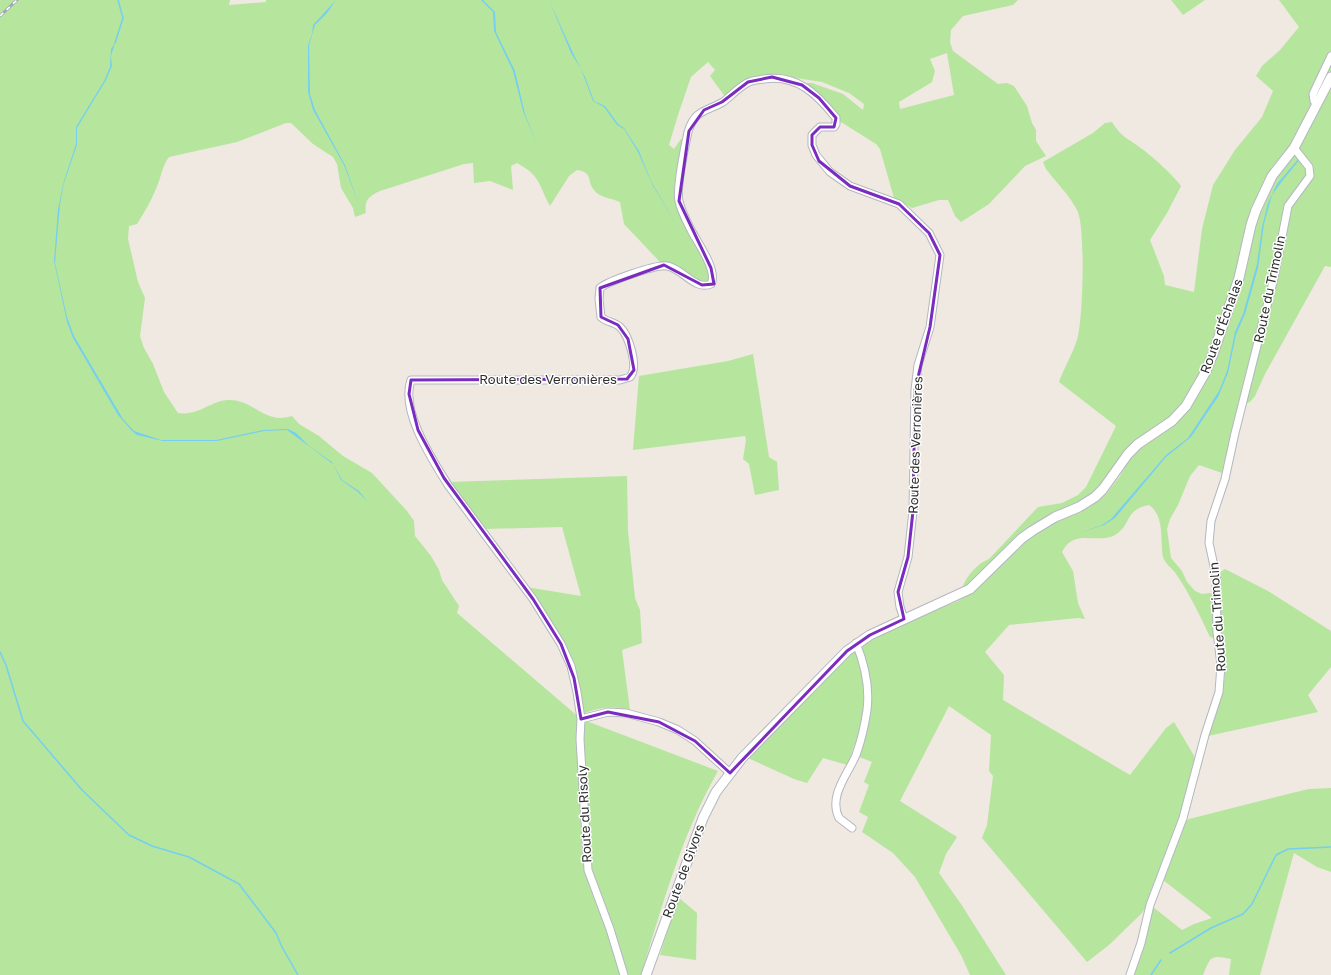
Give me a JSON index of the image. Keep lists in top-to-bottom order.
{
  "streets": {
    "street": [
      "Route du Trimolin",
      "Route d'Échalas",
      "Route des Verronières",
      "Route du Risoly",
      "Route de Givors"
    ]
  },
  "crossings": [
    ["Route du Trimolin", "Route d'Échalas"],
    ["Route d'Échalas", "Route des Verronières"],
    ["Route d'Échalas", "Route de Givors"],
    ["Route des Verronières", "Route du Risoly"]
  ]
}
